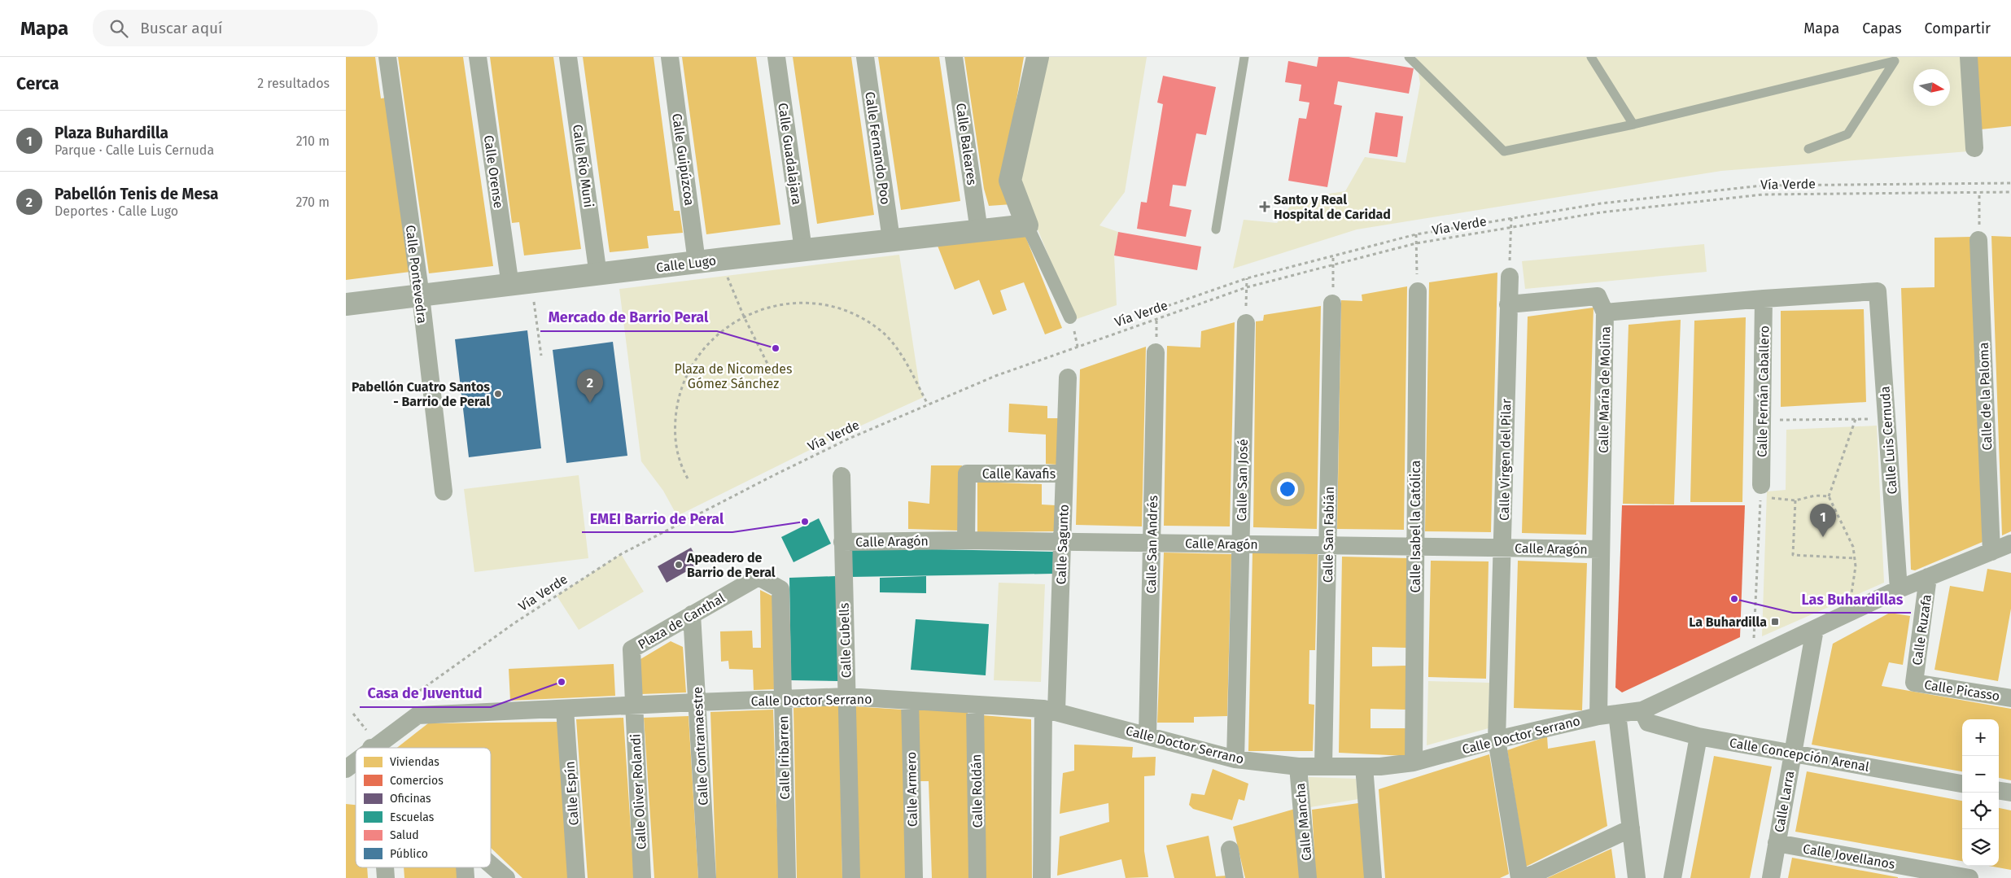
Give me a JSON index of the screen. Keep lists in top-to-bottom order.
{
  "streets": {
    "street": [
      "Calle Baleares",
      "Calle Fernando Poo",
      "Calle Guadalajara",
      "Calle Guipúzcoa",
      "Calle Río Muni",
      "Calle Orense",
      "Calle Lugo",
      "Calle Pontevedra",
      "Calle María de Molina",
      "Calle Fernán Caballero",
      "Calle de la Paloma",
      "Calle Luis Cernuda",
      "Calle Virgen del Pilar",
      "Calle Kavafis",
      "Calle San José",
      "Calle Isabel la Católica",
      "Calle San Fabián",
      "Calle Aragón",
      "Calle Sagunto",
      "Calle San Andrés",
      "Plaza de Canthal",
      "Calle Ruzafa",
      "Calle Cubells",
      "Calle Picasso",
      "Calle Doctor Serrano",
      "Calle Contramaestre",
      "Calle Concepción Arenal",
      "Calle Iribarren",
      "Calle Armero",
      "Calle Roldán",
      "Calle Oliver Rolandi",
      "Calle Espín",
      "Calle Larra",
      "Calle Mancha",
      "Calle Jovellanos"
    ],
    "path": ["Vía Verde"]
  },
  "crossings": [
    ["Calle Baleares", "Calle Lugo"],
    ["Calle Fernando Poo", "Calle Lugo"],
    ["Calle Guadalajara", "Calle Lugo"],
    ["Calle Guipúzcoa", "Calle Lugo"],
    ["Calle Río Muni", "Calle Lugo"],
    ["Calle Orense", "Calle Lugo"],
    ["Calle Lugo", "Calle Pontevedra"],
    ["Calle María de Molina", "Calle Fernán Caballero"],
    ["Calle María de Molina", "Calle Luis Cernuda"],
    ["Calle María de Molina", "Calle Aragón"],
    ["Calle María de Molina", "Calle Doctor Serrano"],
    ["Calle de la Paloma", "Calle Doctor Serrano"],
    ["Calle Luis Cernuda", "Calle Doctor Serrano"],
    ["Calle Virgen del Pilar", "Calle Aragón"],
    ["Calle Virgen del Pilar", "Calle Doctor Serrano"],
    ["Calle Kavafis", "Calle Aragón"],
    ["Calle Kavafis", "Calle Sagunto"],
    ["Calle San José", "Calle Aragón"],
    ["Calle San José", "Calle Doctor Serrano"],
    ["Calle Isabel la Católica", "Calle Aragón"],
    ["Calle Isabel la Católica", "Calle Doctor Serrano"],
    ["Calle San Fabián", "Calle Aragón"],
    ["Calle San Fabián", "Calle Doctor Serrano"],
    ["Calle Aragón", "Calle Sagunto"],
    ["Calle Aragón", "Calle San Andrés"],
    ["Calle Aragón", "Calle Cubells"],
    ["Calle Sagunto", "Calle Doctor Serrano"],
    ["Calle San Andrés", "Calle Doctor Serrano"],
    ["Plaza de Canthal", "Calle Doctor Serrano"],
    ["Plaza de Canthal", "Calle Contramaestre"],
    ["Plaza de Canthal", "Calle Iribarren"],
    ["Plaza de Canthal", "Calle Oliver Rolandi"],
    ["Calle Ruzafa", "Calle Picasso"],
    ["Calle Ruzafa", "Calle Doctor Serrano"],
    ["Calle Cubells", "Calle Doctor Serrano"],
    ["Calle Doctor Serrano", "Calle Contramaestre"],
    ["Calle Doctor Serrano", "Calle Concepción Arenal"],
    ["Calle Doctor Serrano", "Calle Iribarren"],
    ["Calle Doctor Serrano", "Calle Armero"],
    ["Calle Doctor Serrano", "Calle Roldán"],
    ["Calle Doctor Serrano", "Calle Oliver Rolandi"],
    ["Calle Doctor Serrano", "Calle Espín"],
    ["Calle Doctor Serrano", "Calle Larra"],
    ["Calle Doctor Serrano", "Calle Mancha"],
    ["Calle Concepción Arenal", "Calle Larra"],
    ["Calle Larra", "Calle Jovellanos"]
  ],
  "parks": ["Plaza de Nicomedes Gómez Sánchez"],
  "places": {
    "health": ["Santo y Real Hospital de Caridad"],
    "other": [
      "Mercado de Barrio Peral",
      "Pabellón Cuatro Santos - Barrio de Peral",
      "EMEI Barrio de Peral",
      "Apeadero de Barrio de Peral",
      "Las Buhardillas",
      "Casa de Juventud"
    ],
    "transit": ["La Buhardilla"]
  },
  "legend": [
    "Viviendas",
    "Comercios",
    "Oficinas",
    "Escuelas",
    "Salud",
    "Público"
  ],
  "north": "right",
  "page": {
    "header": "Mapa",
    "search": "Buscar aquí",
    "nav": ["Mapa", "Capas", "Compartir"],
    "heading": ["Cerca", "2 resultados"],
    "list": [
      {
        "mark": "1",
        "name": "Plaza Buhardilla",
        "note": "Parque · Calle Luis Cernuda",
        "value": "210 m"
      },
      {
        "mark": "2",
        "name": "Pabellón Tenis de Mesa",
        "note": "Deportes · Calle Lugo",
        "value": "270 m"
      }
    ],
    "pins": ["2", "1"],
    "map_buttons": ["+", "−"]
  }
}
